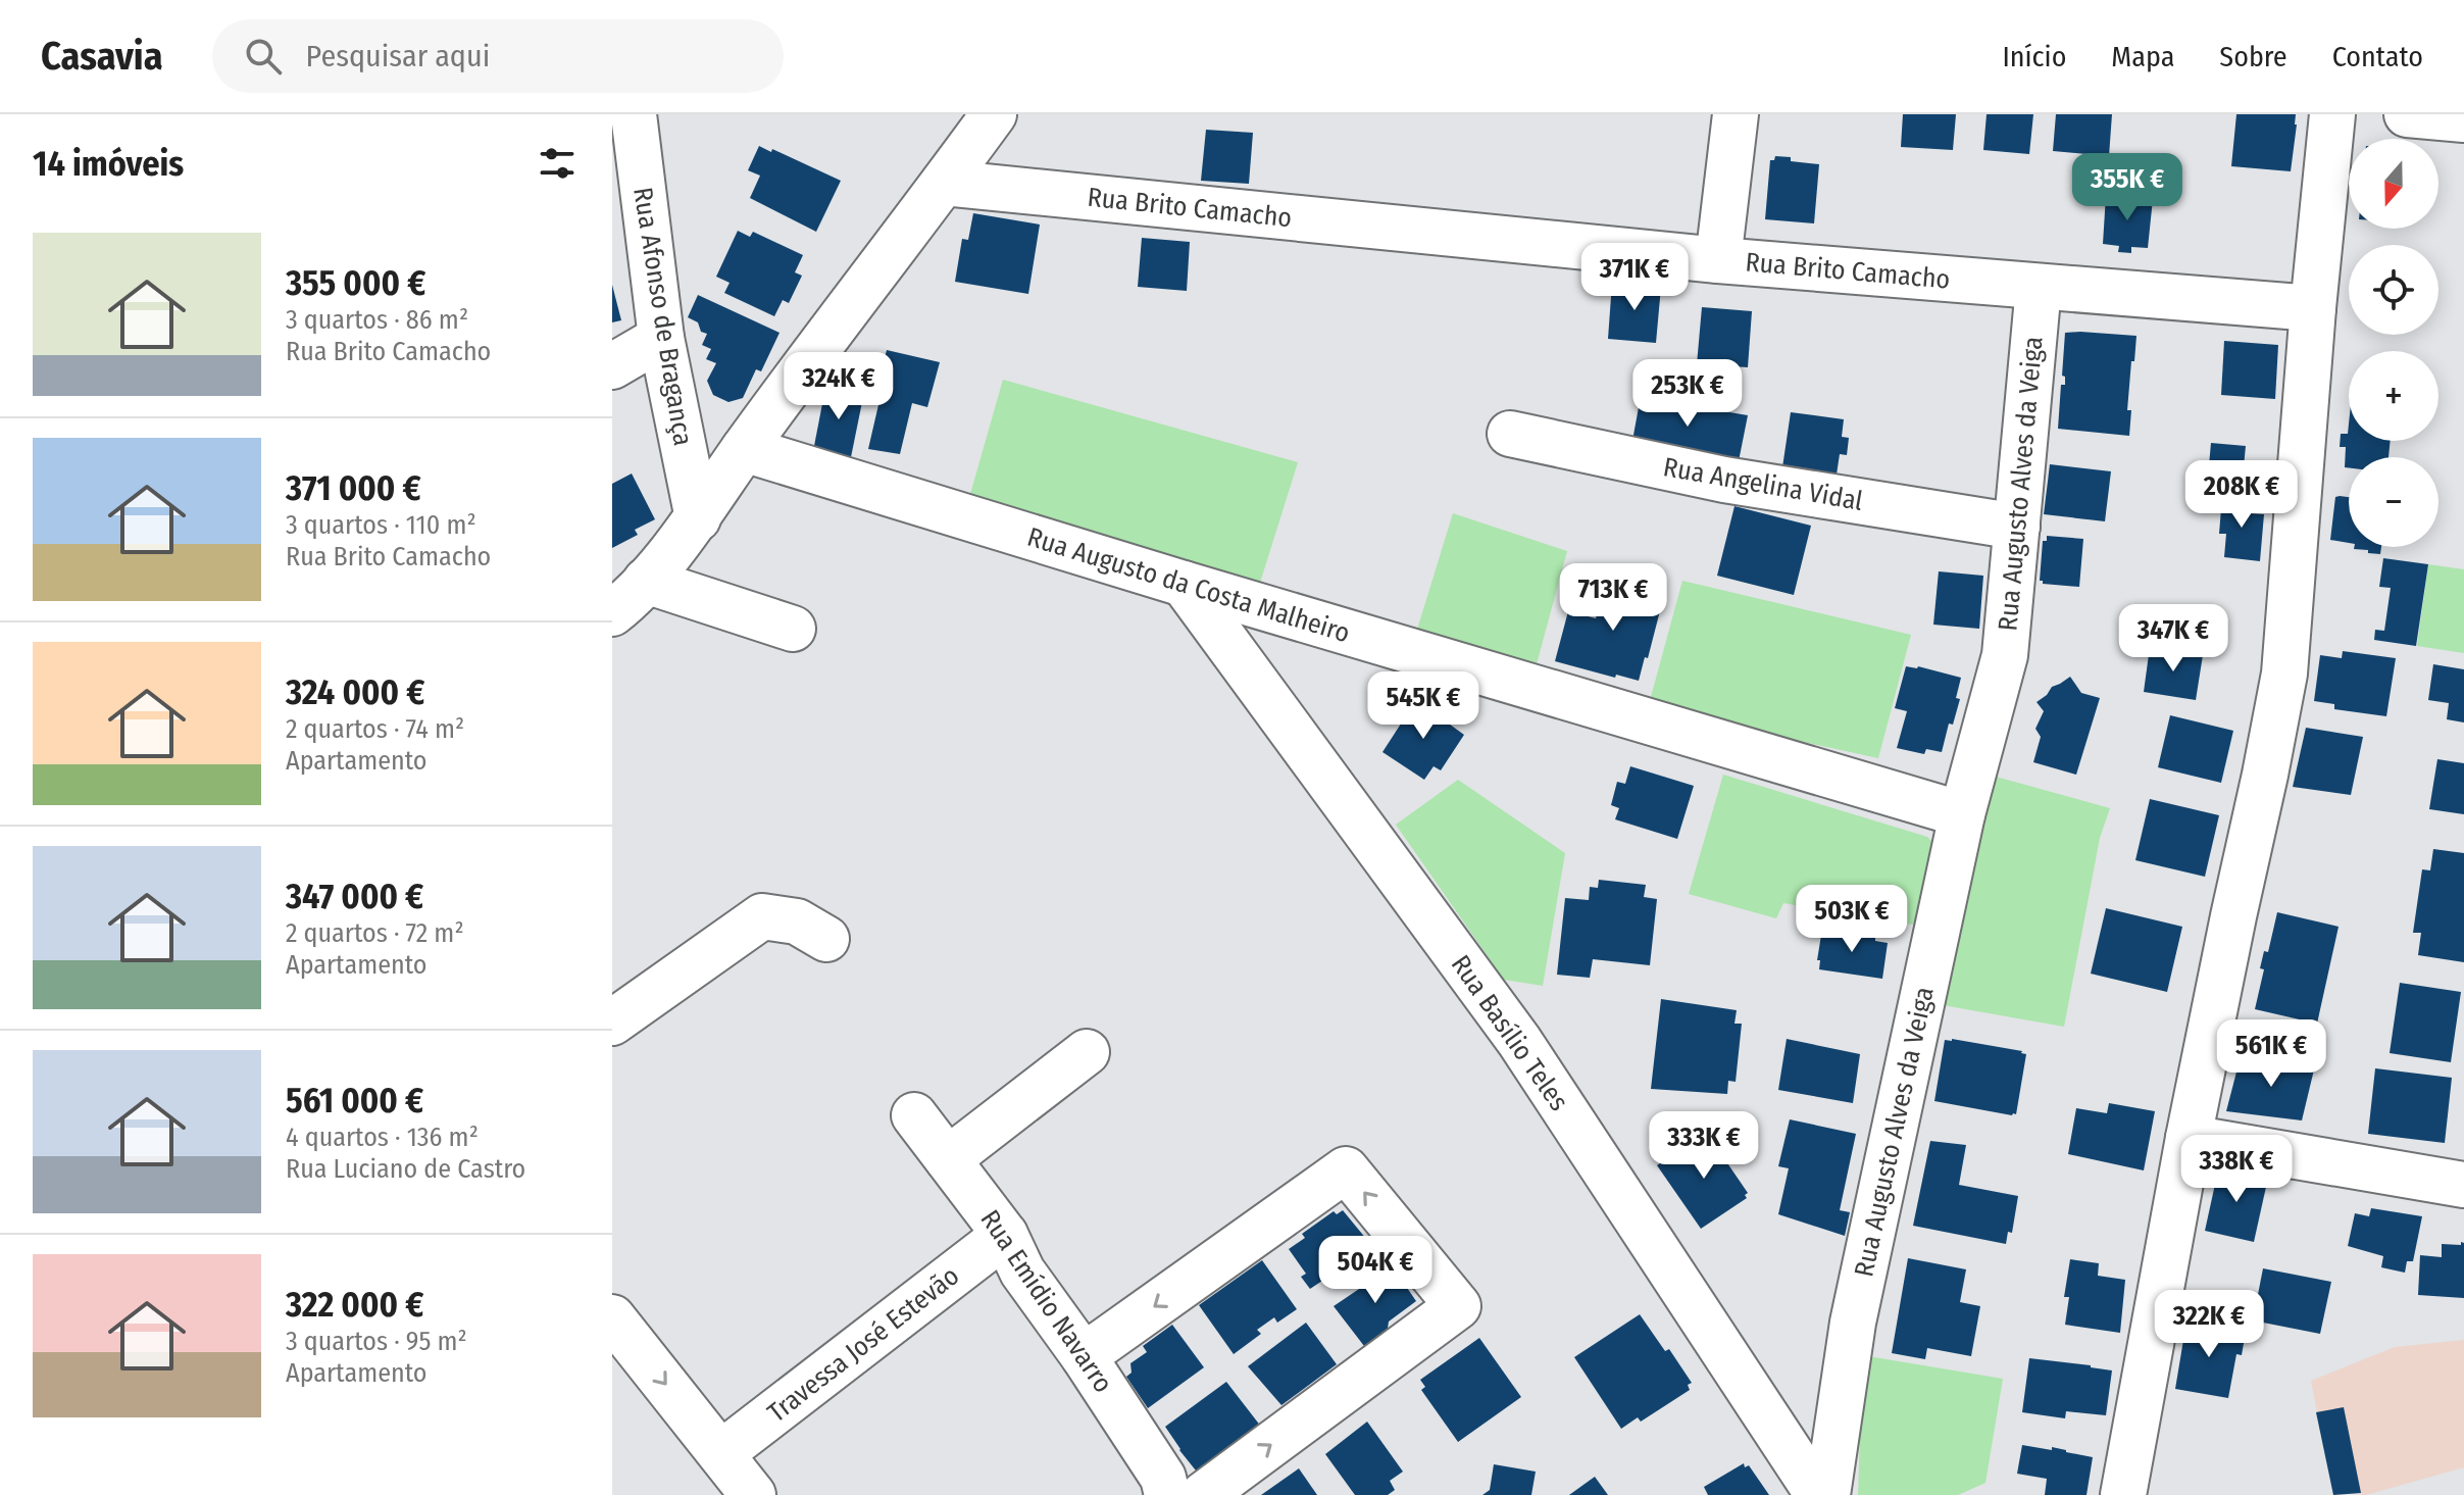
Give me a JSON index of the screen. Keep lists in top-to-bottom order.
{
  "streets": {
    "street": [
      "Rua Brito Camacho",
      "Rua Afonso de Bragança",
      "Rua Angelina Vidal",
      "Rua Augusto Alves da Veiga",
      "Rua Augusto da Costa Malheiro",
      "Rua Basílio Teles",
      "Rua Emídio Navarro",
      "Travessa José Estevão"
    ]
  },
  "crossings": [
    ["Rua Brito Camacho", "Rua Augusto Alves da Veiga"],
    ["Rua Angelina Vidal", "Rua Augusto Alves da Veiga"],
    ["Rua Augusto Alves da Veiga", "Rua Augusto da Costa Malheiro"],
    ["Rua Augusto da Costa Malheiro", "Rua Basílio Teles"],
    ["Rua Emídio Navarro", "Travessa José Estevão"]
  ],
  "north": "bottom",
  "page": {
    "header": "Casavia",
    "search": "Pesquisar aqui",
    "nav": [
      "Início",
      "Mapa",
      "Sobre",
      "Contato"
    ],
    "heading": "14 imóveis",
    "map_buttons": ["+", "−"],
    "price": [
      "355K €",
      "371K €",
      "324K €",
      "253K €",
      "208K €",
      "713K €",
      "347K €",
      "545K €",
      "503K €",
      "561K €",
      "333K €",
      "338K €",
      "504K €",
      "322K €"
    ],
    "list": [
      {
        "name": "355 000 €",
        "note": "3 quartos · 86 m² · Rua Brito Camacho"
      },
      {
        "name": "371 000 €",
        "note": "3 quartos · 110 m² · Rua Brito Camacho"
      },
      {
        "name": "324 000 €",
        "note": "2 quartos · 74 m² · Apartamento"
      },
      {
        "name": "347 000 €",
        "note": "2 quartos · 72 m² · Apartamento"
      },
      {
        "name": "561 000 €",
        "note": "4 quartos · 136 m² · Rua Luciano de Castro"
      },
      {
        "name": "322 000 €",
        "note": "3 quartos · 95 m² · Apartamento"
      }
    ]
  }
}
